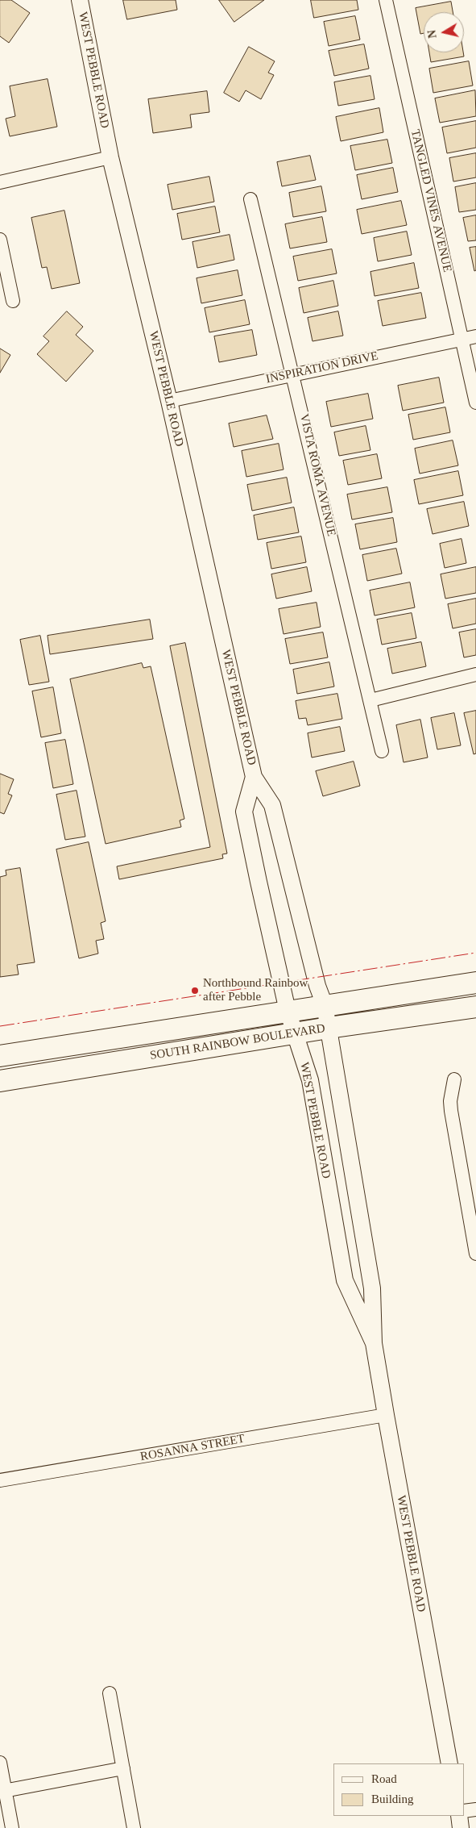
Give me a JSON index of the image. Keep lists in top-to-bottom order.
{
  "streets": {
    "main road": ["SOUTH RAINBOW BOULEVARD"],
    "street": [
      "WEST PEBBLE ROAD",
      "TANGLED VINES AVENUE",
      "INSPIRATION DRIVE",
      "VISTA ROMA AVENUE",
      "ROSANNA STREET"
    ]
  },
  "crossings": [
    ["WEST PEBBLE ROAD", "INSPIRATION DRIVE"],
    ["WEST PEBBLE ROAD", "SOUTH RAINBOW BOULEVARD"],
    ["WEST PEBBLE ROAD", "ROSANNA STREET"],
    ["TANGLED VINES AVENUE", "INSPIRATION DRIVE"],
    ["INSPIRATION DRIVE", "VISTA ROMA AVENUE"]
  ],
  "places": ["Northbound Rainbow after Pebble"],
  "legend": ["Road", "Building"],
  "north": "left"
}
